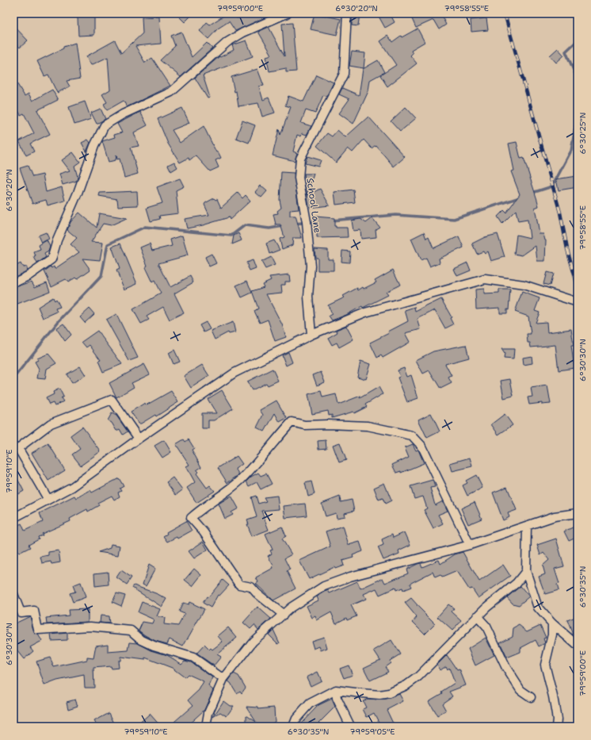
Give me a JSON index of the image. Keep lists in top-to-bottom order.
{
  "streets": {
    "street": ["School Lane"]
  },
  "coordinates": [
    "79°59'00\"E",
    "6°30'20\"N",
    "79°58'55\"E",
    "6°30'25\"N",
    "6°30'30\"N",
    "79°59'10\"E",
    "6°30'35\"N",
    "79°59'05\"E"
  ]
}
